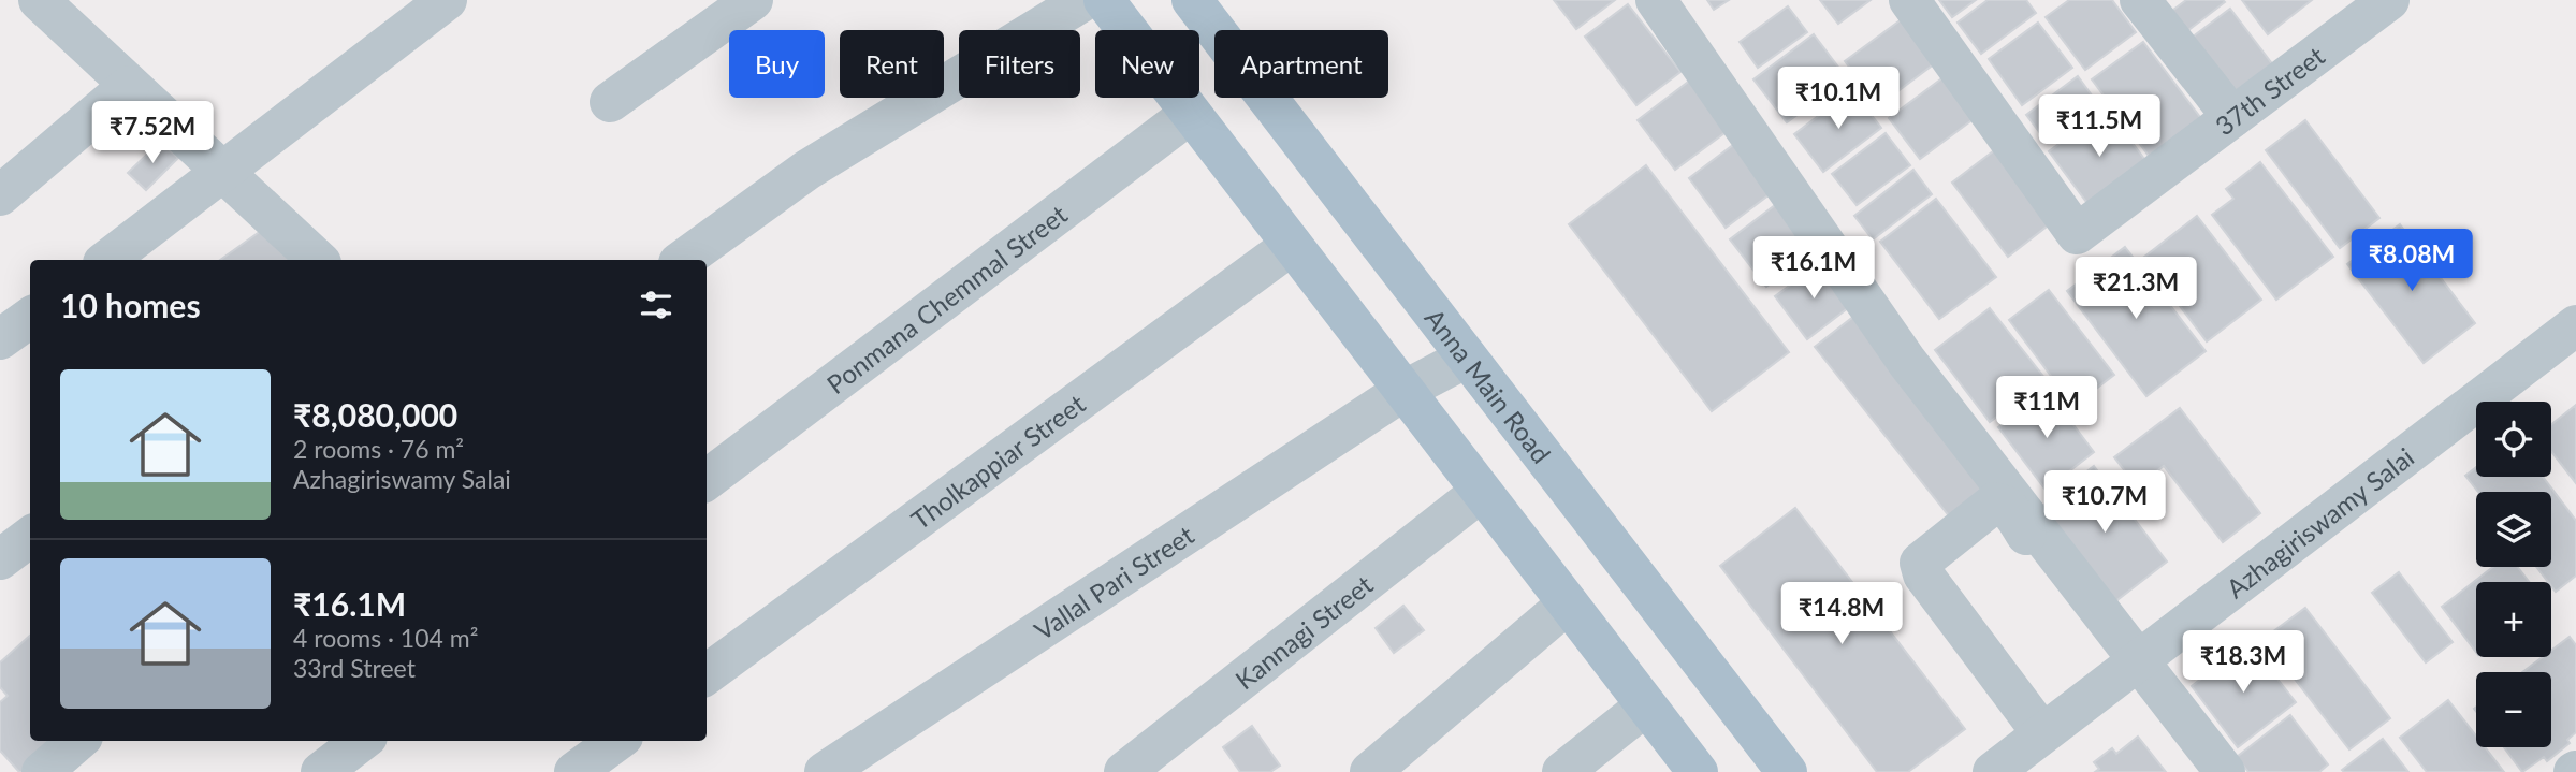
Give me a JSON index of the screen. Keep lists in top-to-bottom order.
{
  "streets": {
    "main road": ["Anna Main Road"],
    "street": [
      "37th Street",
      "Ponmana Chemmal Street",
      "Tholkappiar Street",
      "Azhagiriswamy Salai",
      "Vallal Pari Street",
      "Kannagi Street"
    ]
  },
  "crossings": [
    ["Anna Main Road", "Vallal Pari Street"]
  ],
  "page": {
    "chip": [
      "Buy",
      "Rent",
      "Filters",
      "New",
      "Apartment"
    ],
    "price": [
      "₹10.1M",
      "₹11.5M",
      "₹7.52M",
      "₹8.08M",
      "₹16.1M",
      "₹21.3M",
      "₹11M",
      "₹10.7M",
      "₹14.8M",
      "₹18.3M"
    ],
    "heading": "10 homes",
    "list": [
      {
        "name": "₹8,080,000",
        "note": "2 rooms · 76 m² · Azhagiriswamy Salai"
      },
      {
        "name": "₹16.1M",
        "note": "4 rooms · 104 m² · 33rd Street"
      }
    ],
    "map_buttons": ["+", "−"]
  }
}
